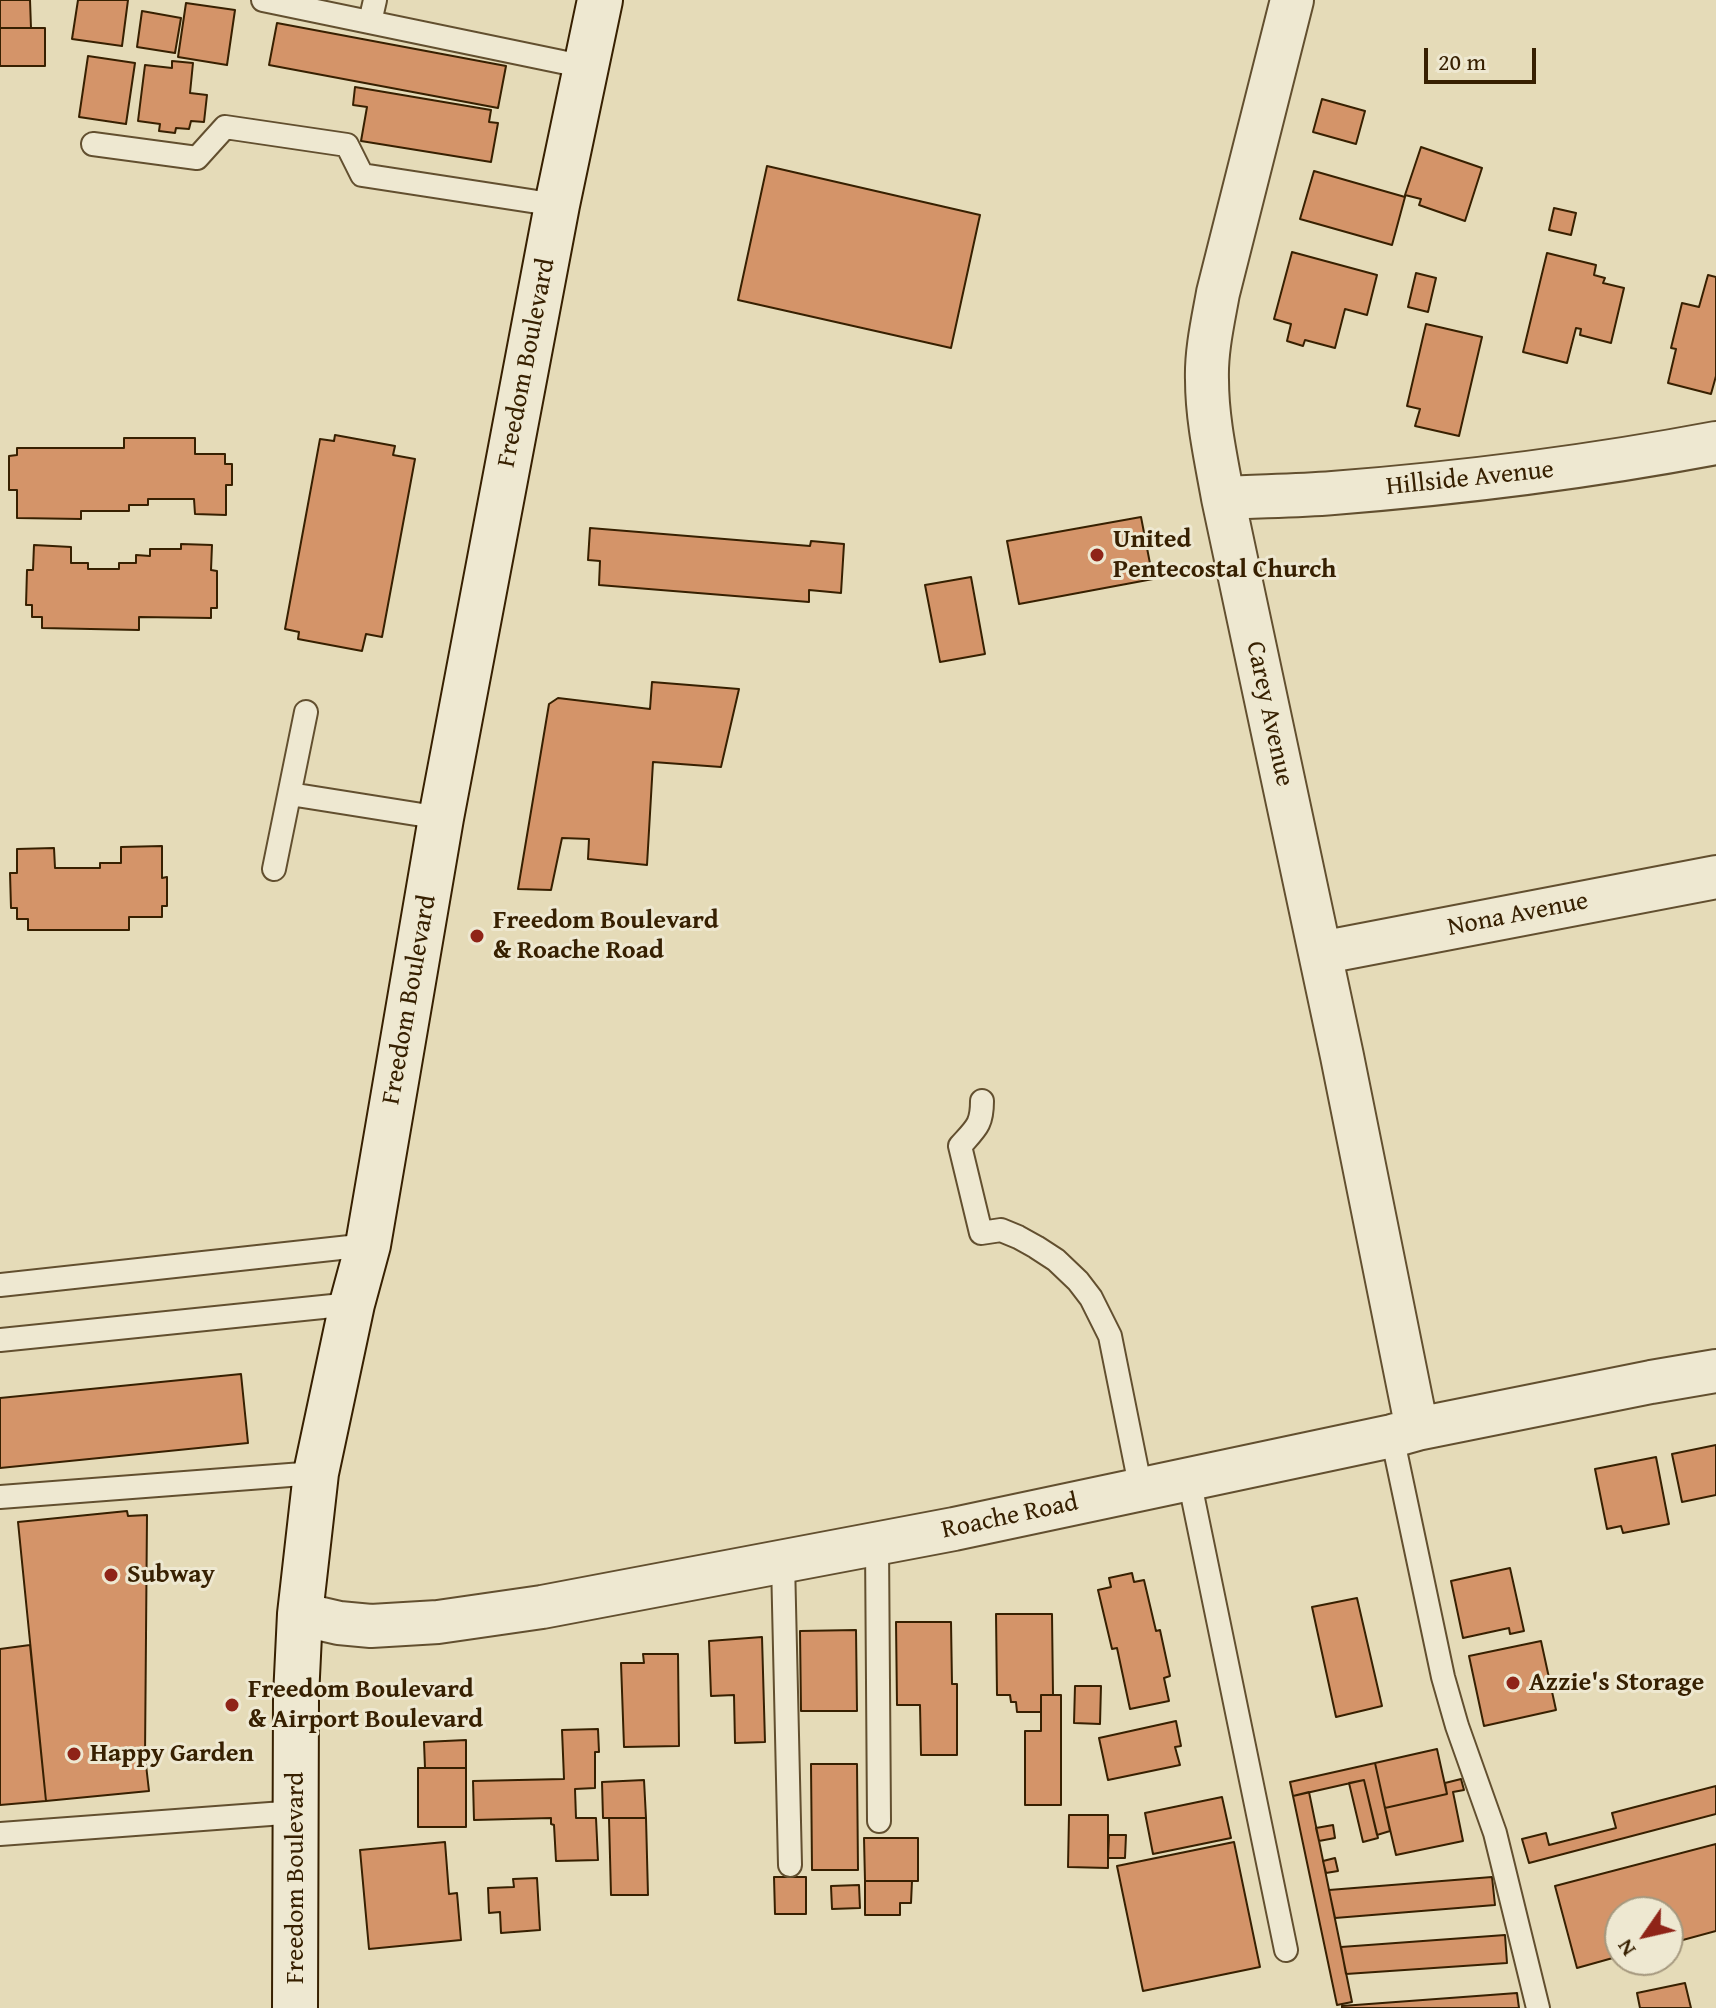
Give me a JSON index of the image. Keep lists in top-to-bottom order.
{
  "streets": {
    "main road": ["Freedom Boulevard"],
    "street": [
      "Hillside Avenue",
      "Carey Avenue",
      "Nona Avenue",
      "Roache Road"
    ]
  },
  "crossings": [
    ["Freedom Boulevard", "Roache Road"],
    ["Hillside Avenue", "Carey Avenue"],
    ["Carey Avenue", "Nona Avenue"],
    ["Carey Avenue", "Roache Road"]
  ],
  "places": [
    "United Pentecostal Church",
    "Freedom Boulevard & Roache Road",
    "Subway",
    "Azzie's Storage",
    "Freedom Boulevard & Airport Boulevard",
    "Happy Garden"
  ],
  "scale_bar": "20 m",
  "north": "bottom left"
}
